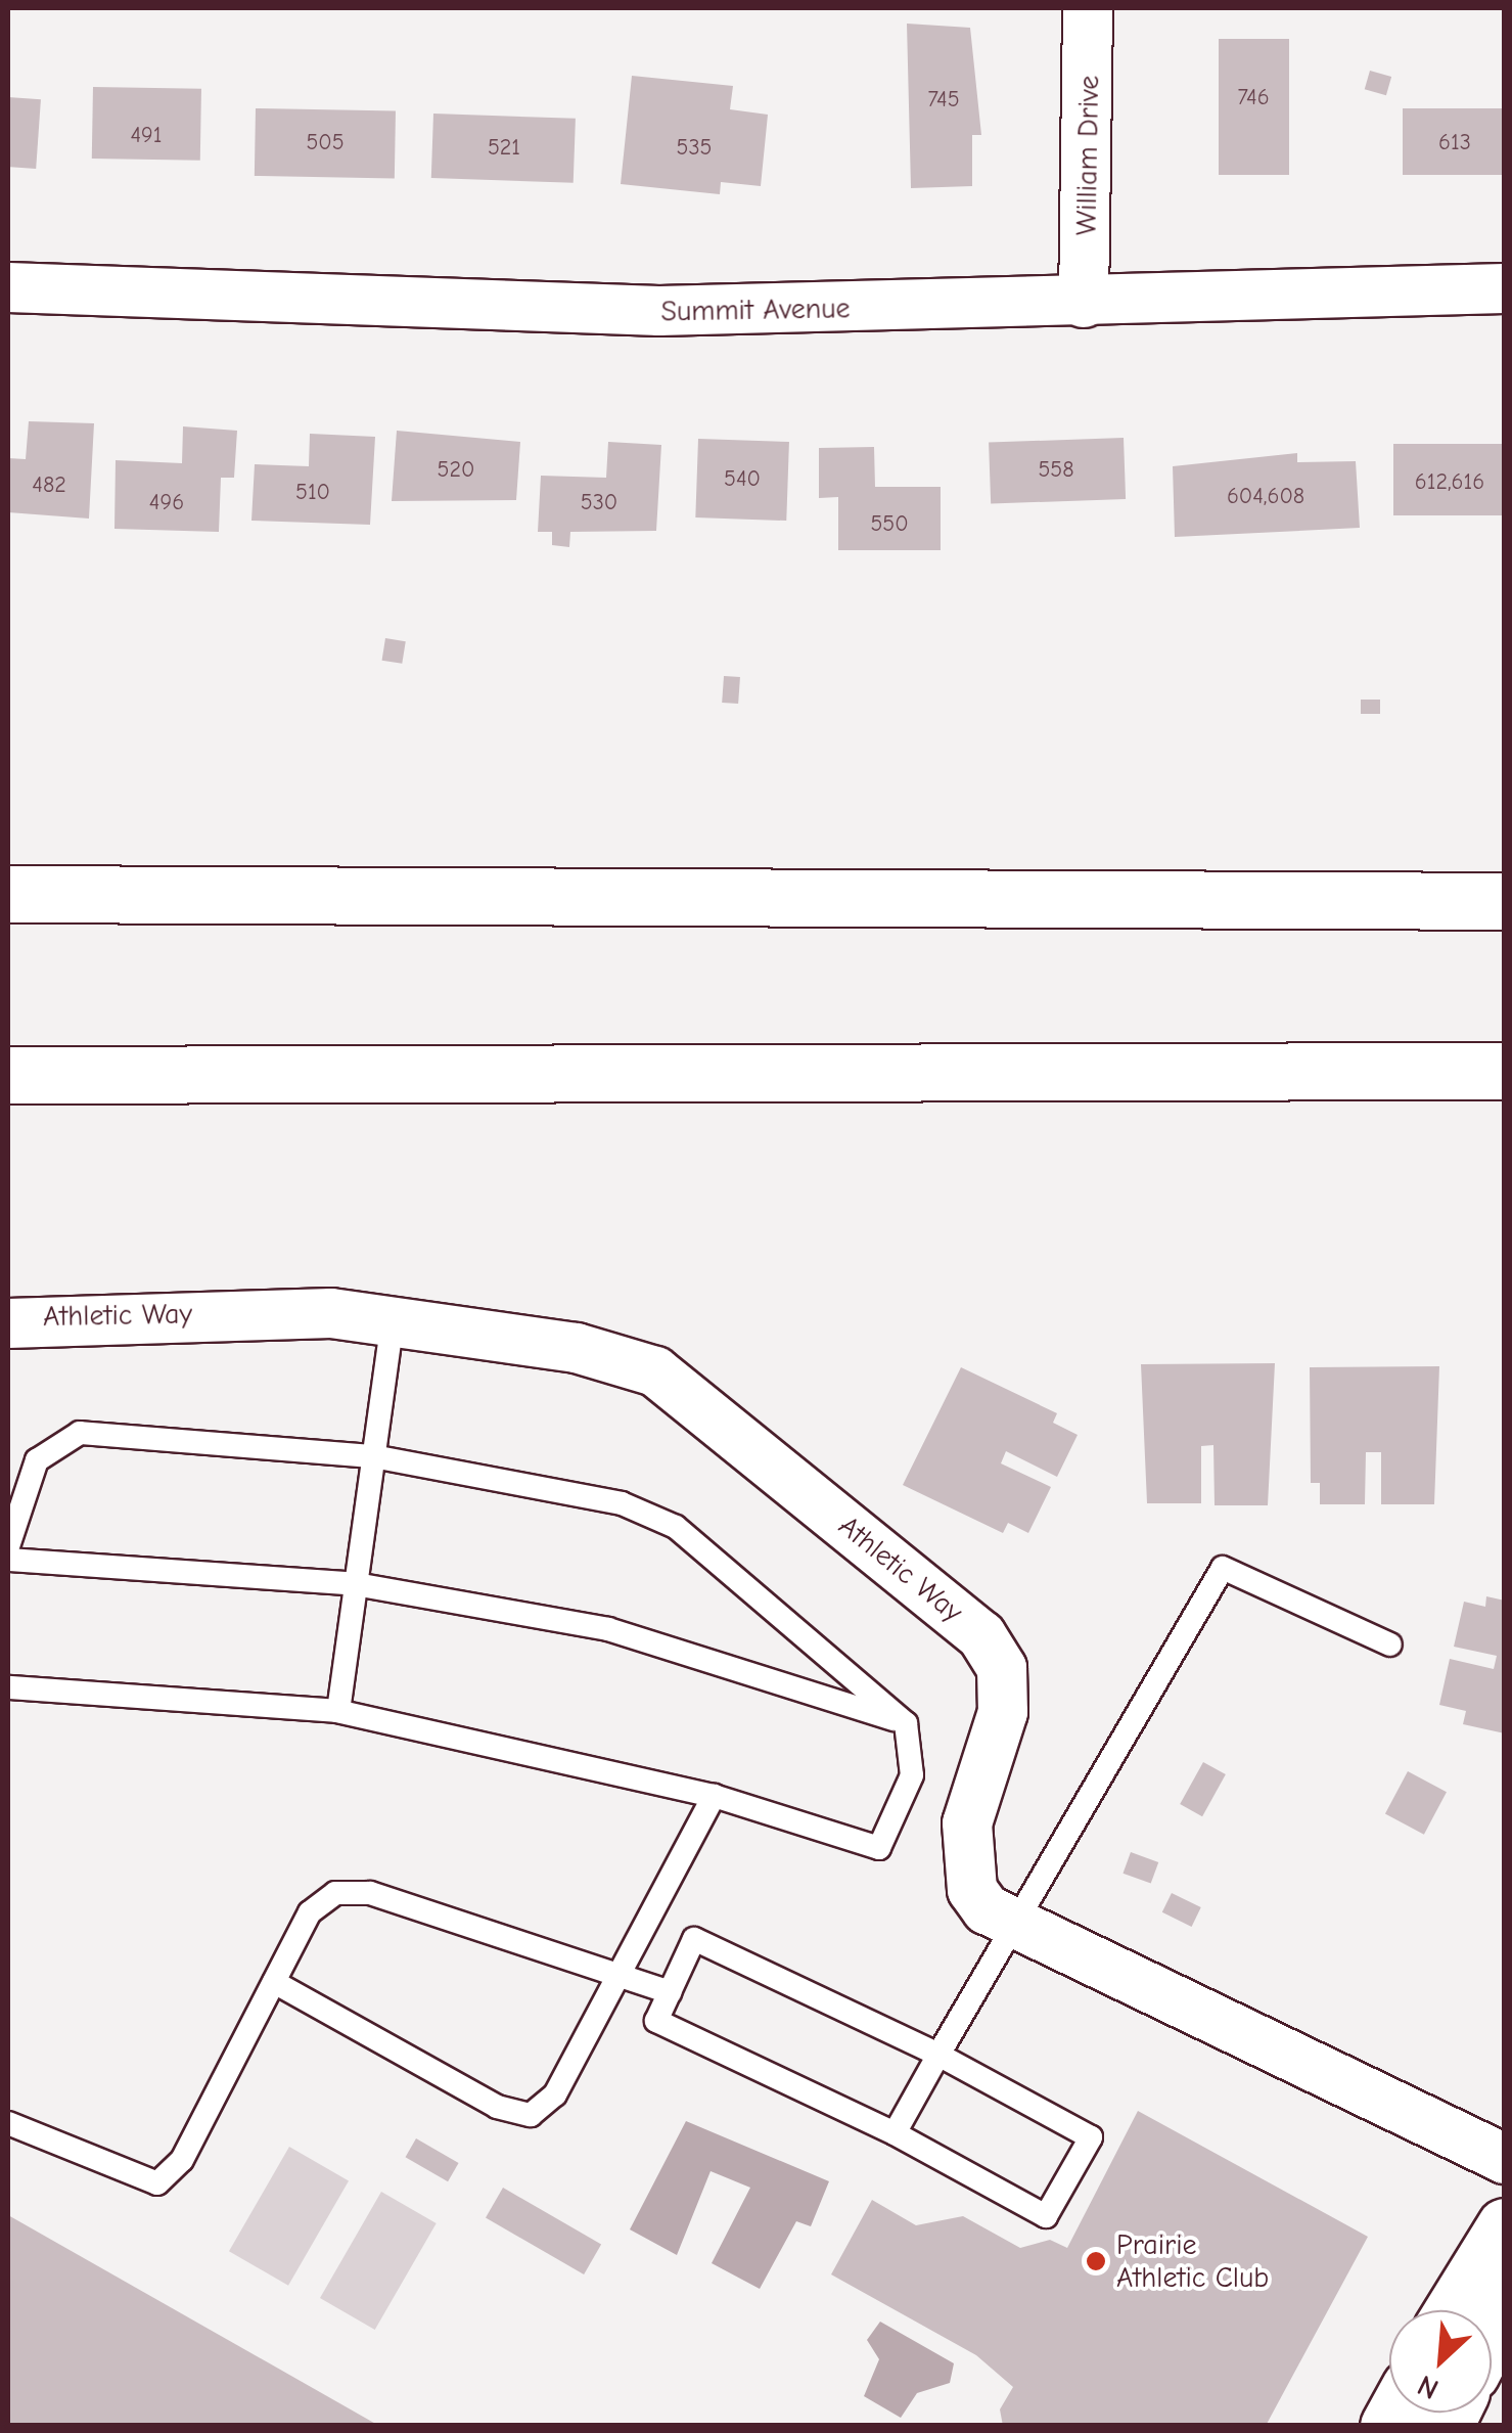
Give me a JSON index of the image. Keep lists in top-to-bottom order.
{
  "streets": {
    "street": ["William Drive", "Summit Avenue", "Athletic Way"]
  },
  "crossings": [
    ["William Drive", "Summit Avenue"]
  ],
  "places": ["Prairie Athletic Club"],
  "house_numbers": [
    "746",
    "745",
    "491",
    "505",
    "613",
    "521",
    "535",
    "520",
    "558",
    "540",
    "612,616",
    "482",
    "510",
    "604,608",
    "496",
    "530",
    "550"
  ],
  "north": "bottom left"
}
